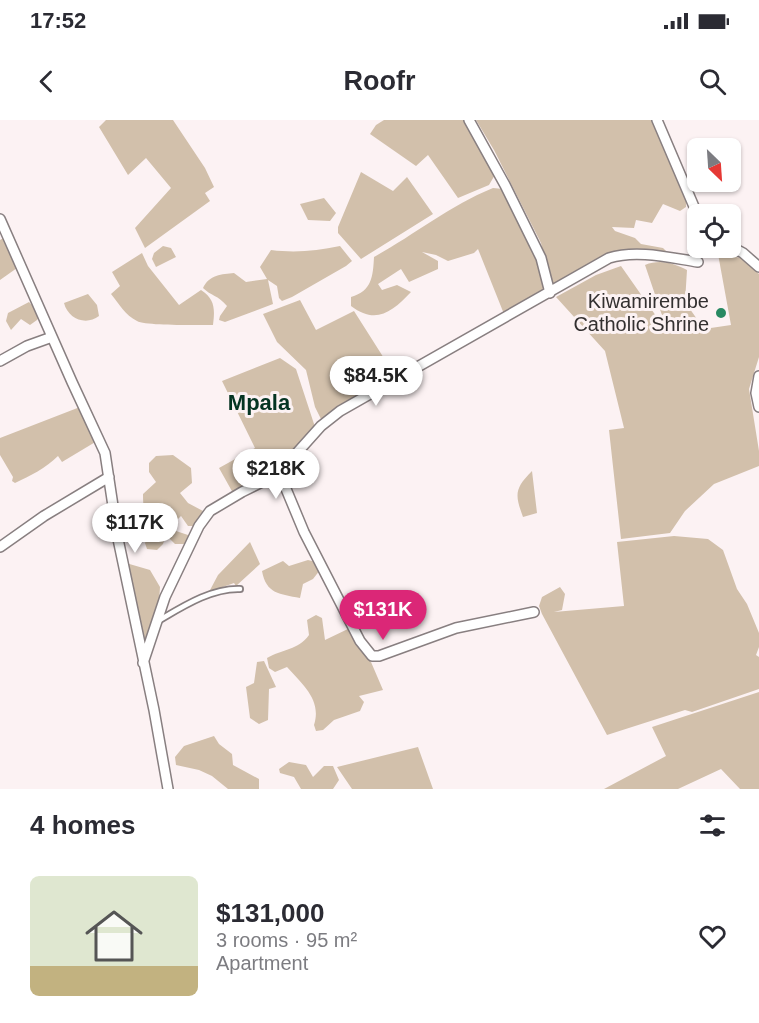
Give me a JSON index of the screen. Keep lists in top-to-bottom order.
{
  "districts": ["Mpala"],
  "places": ["Kiwamirembe Catholic Shrine"],
  "north": "bottom right",
  "page": {
    "status": "17:52",
    "header": "Roofr",
    "price": [
      "$84.5K",
      "$218K",
      "$117K",
      "$131K"
    ],
    "heading": "4 homes",
    "list": [
      {
        "name": "$131,000",
        "note": "3 rooms · 95 m² · Apartment"
      }
    ]
  }
}
